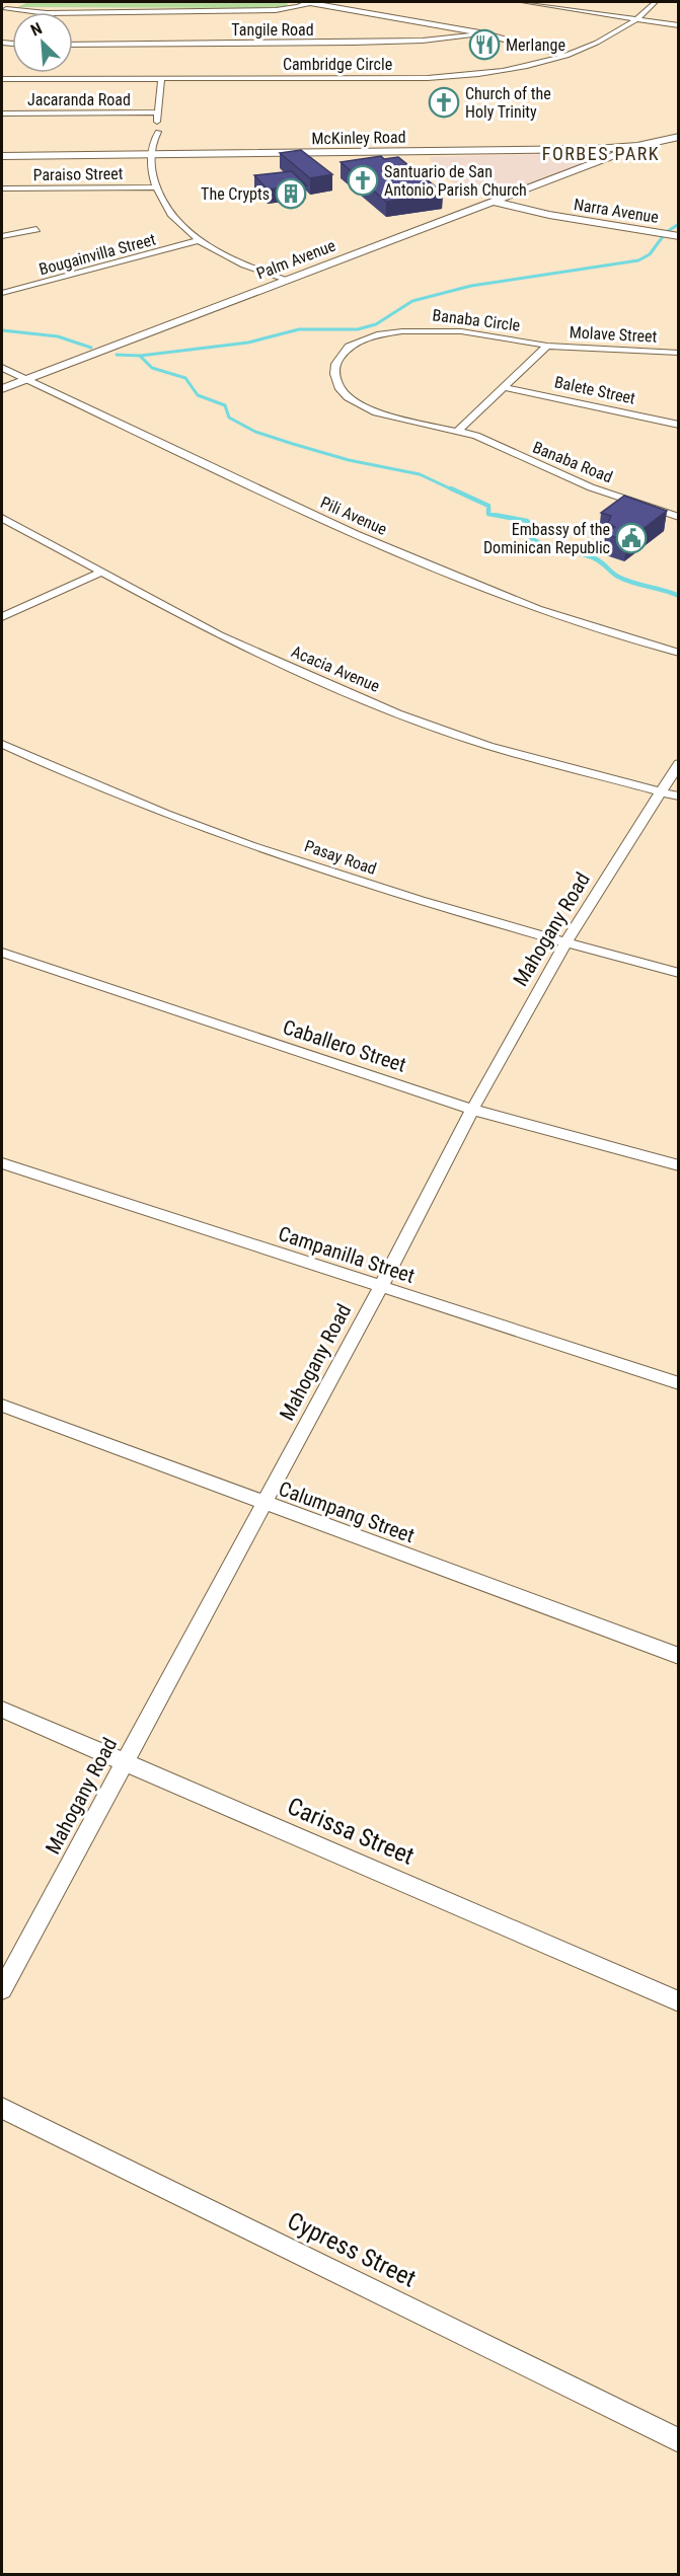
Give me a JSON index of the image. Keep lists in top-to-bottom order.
{
  "streets": {
    "street": [
      "Tangile Road",
      "Cambridge Circle",
      "Jacaranda Road",
      "McKinley Road",
      "Paraiso Street",
      "Narra Avenue",
      "Bougainvilla Street",
      "Palm Avenue",
      "Banaba Circle",
      "Molave Street",
      "Balete Street",
      "Banaba Road",
      "Pili Avenue",
      "Acacia Avenue",
      "Pasay Road",
      "Mahogany Road",
      "Caballero Street",
      "Campanilla Street",
      "Calumpang Street",
      "Carissa Street",
      "Cypress Street"
    ]
  },
  "crossings": [
    ["McKinley Road", "Palm Avenue"],
    ["Narra Avenue", "Palm Avenue"],
    ["Palm Avenue", "Pili Avenue"],
    ["Banaba Circle", "Molave Street"],
    ["Banaba Circle", "Balete Street"],
    ["Banaba Circle", "Banaba Road"],
    ["Acacia Avenue", "Mahogany Road"],
    ["Pasay Road", "Mahogany Road"],
    ["Mahogany Road", "Caballero Street"],
    ["Mahogany Road", "Campanilla Street"],
    ["Mahogany Road", "Calumpang Street"],
    ["Mahogany Road", "Carissa Street"]
  ],
  "districts": ["FORBES PARK"],
  "places": {
    "restaurant": ["Merlange"],
    "church": ["Church of the Holy Trinity", "Santuario de San Antonio Parish Church"],
    "building": ["The Crypts"],
    "public building": ["Embassy of the Dominican Republic"]
  },
  "north": "top left"
}
